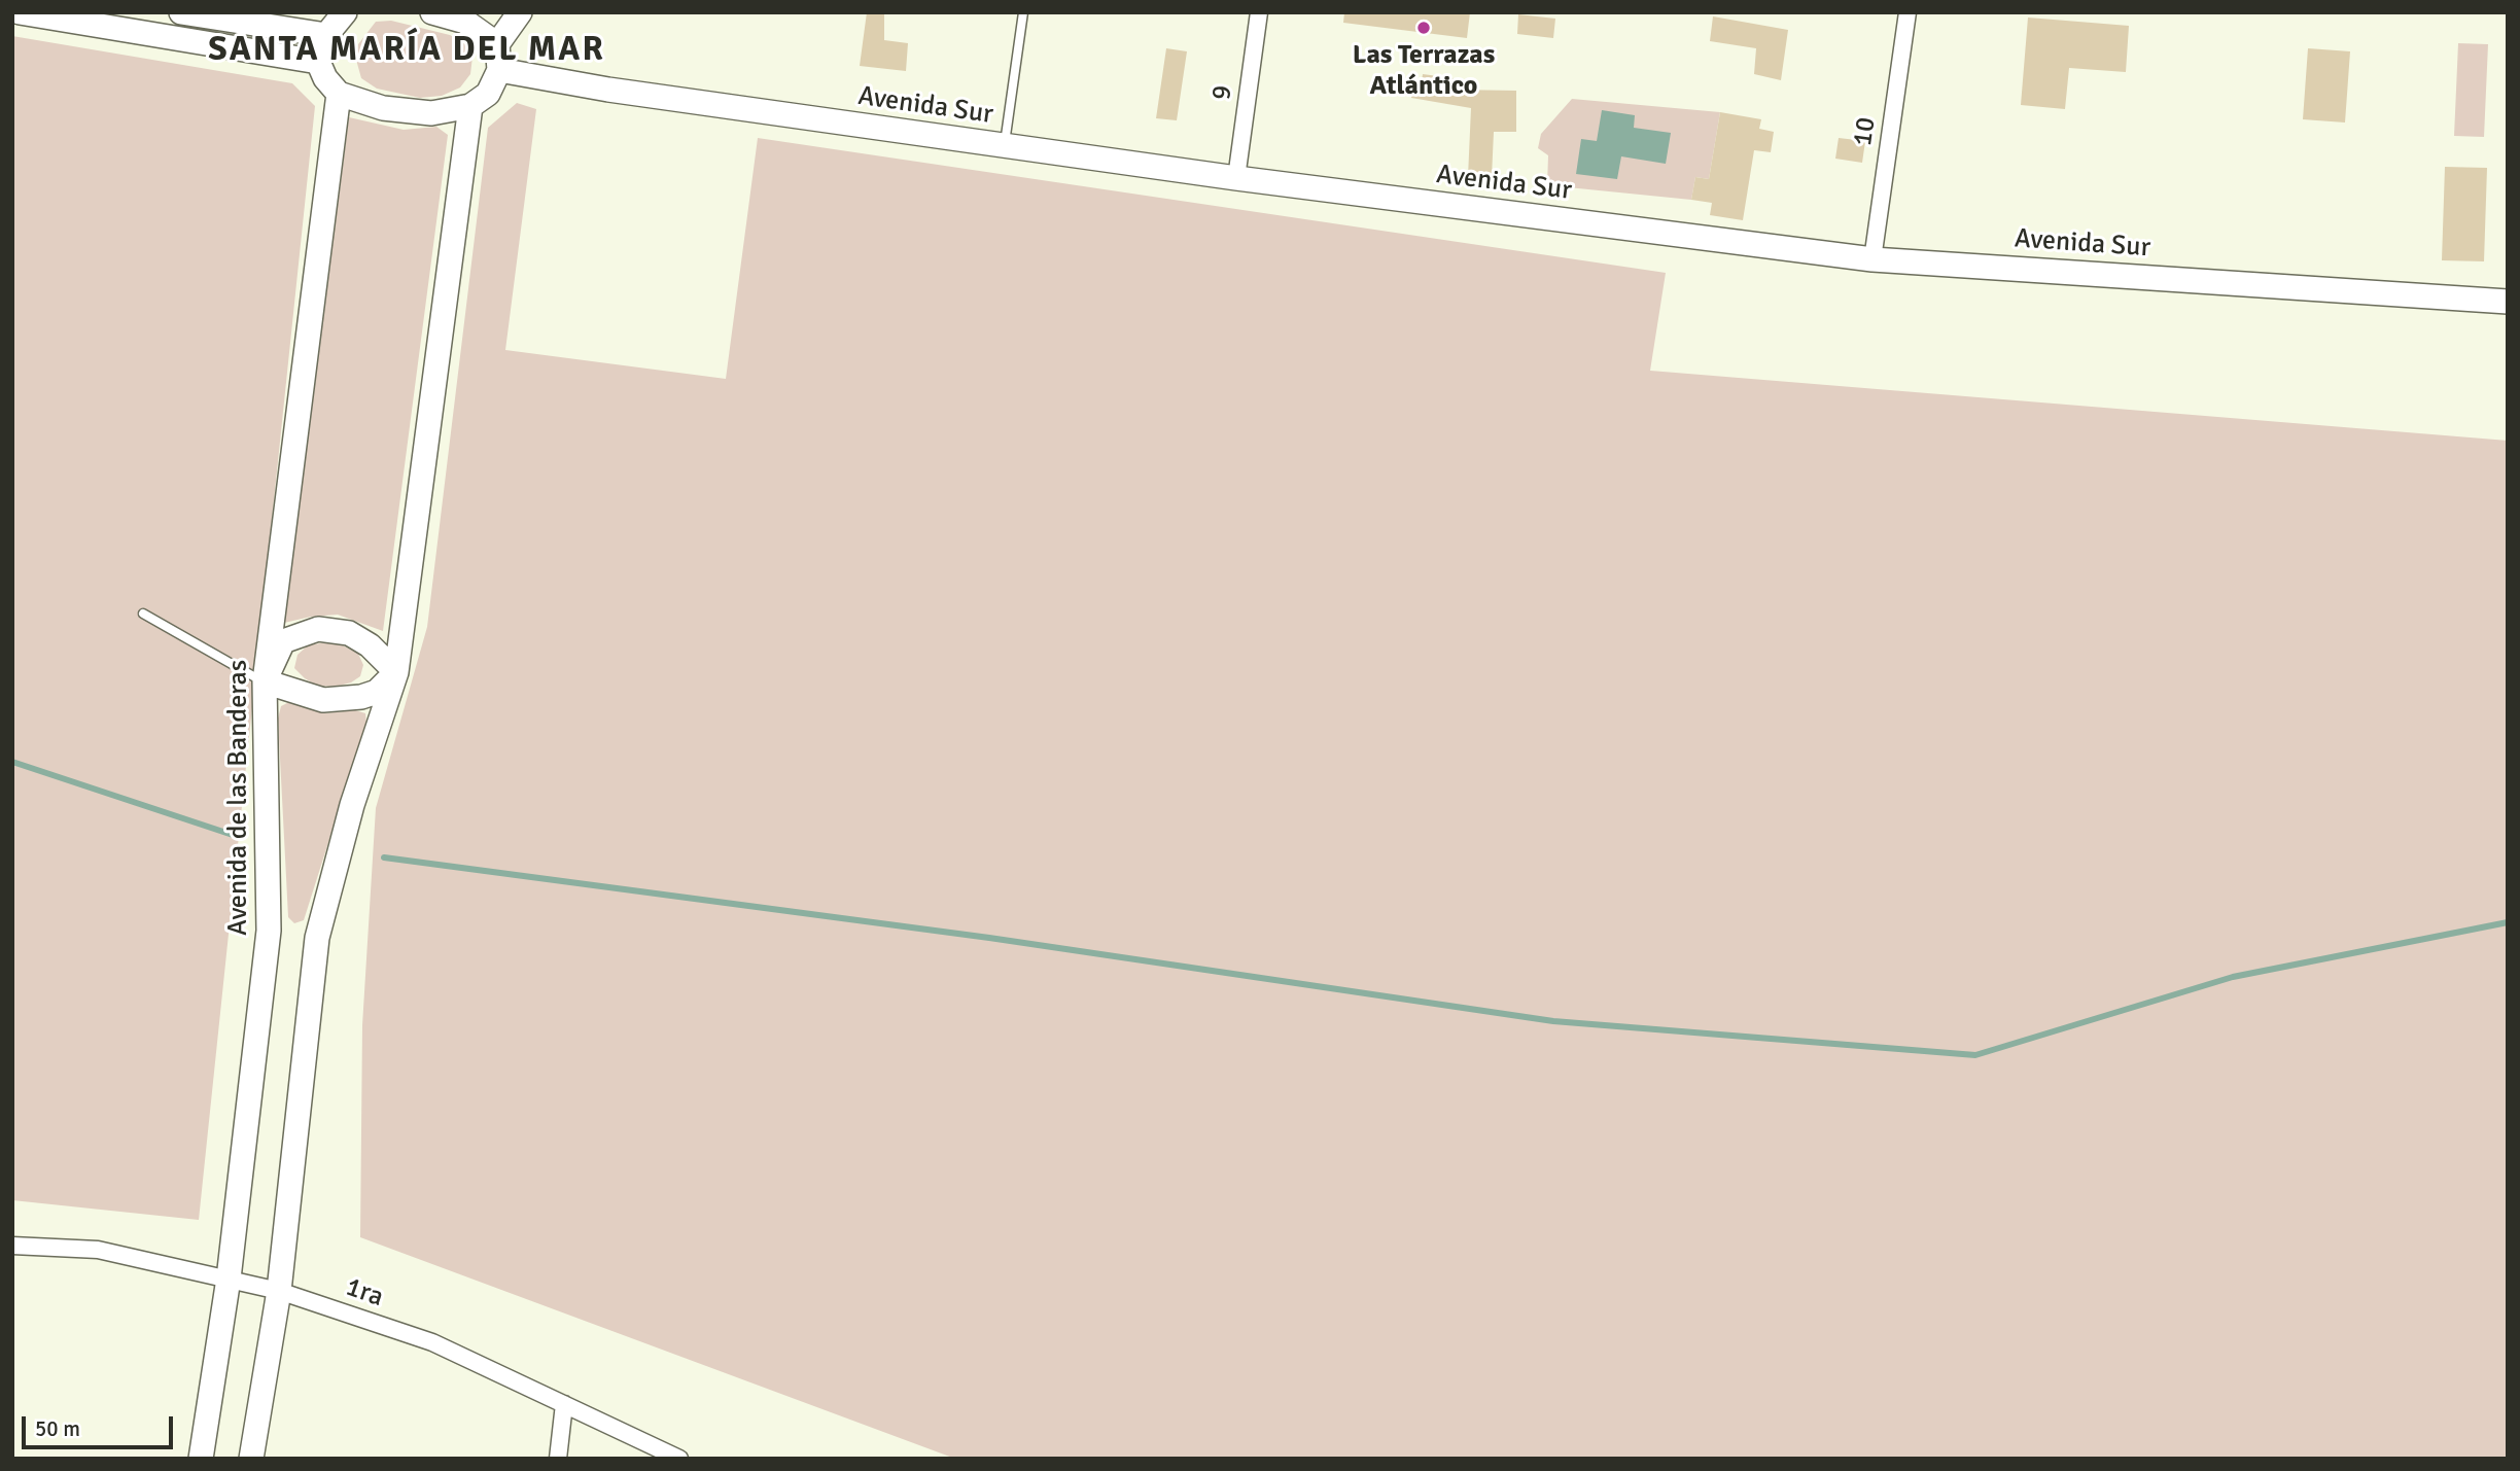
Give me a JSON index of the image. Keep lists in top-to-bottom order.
{
  "streets": {
    "main road": ["Avenida Sur", "Avenida de las Banderas"],
    "street": ["9", "10", "1ra"]
  },
  "crossings": [
    ["9", "Avenida Sur"],
    ["Avenida Sur", "10"],
    ["Avenida de las Banderas", "1ra"]
  ],
  "districts": ["SANTA MARÍA DEL MAR"],
  "places": ["Las Terrazas Atlántico"],
  "scale_bar": "50 m"
}
